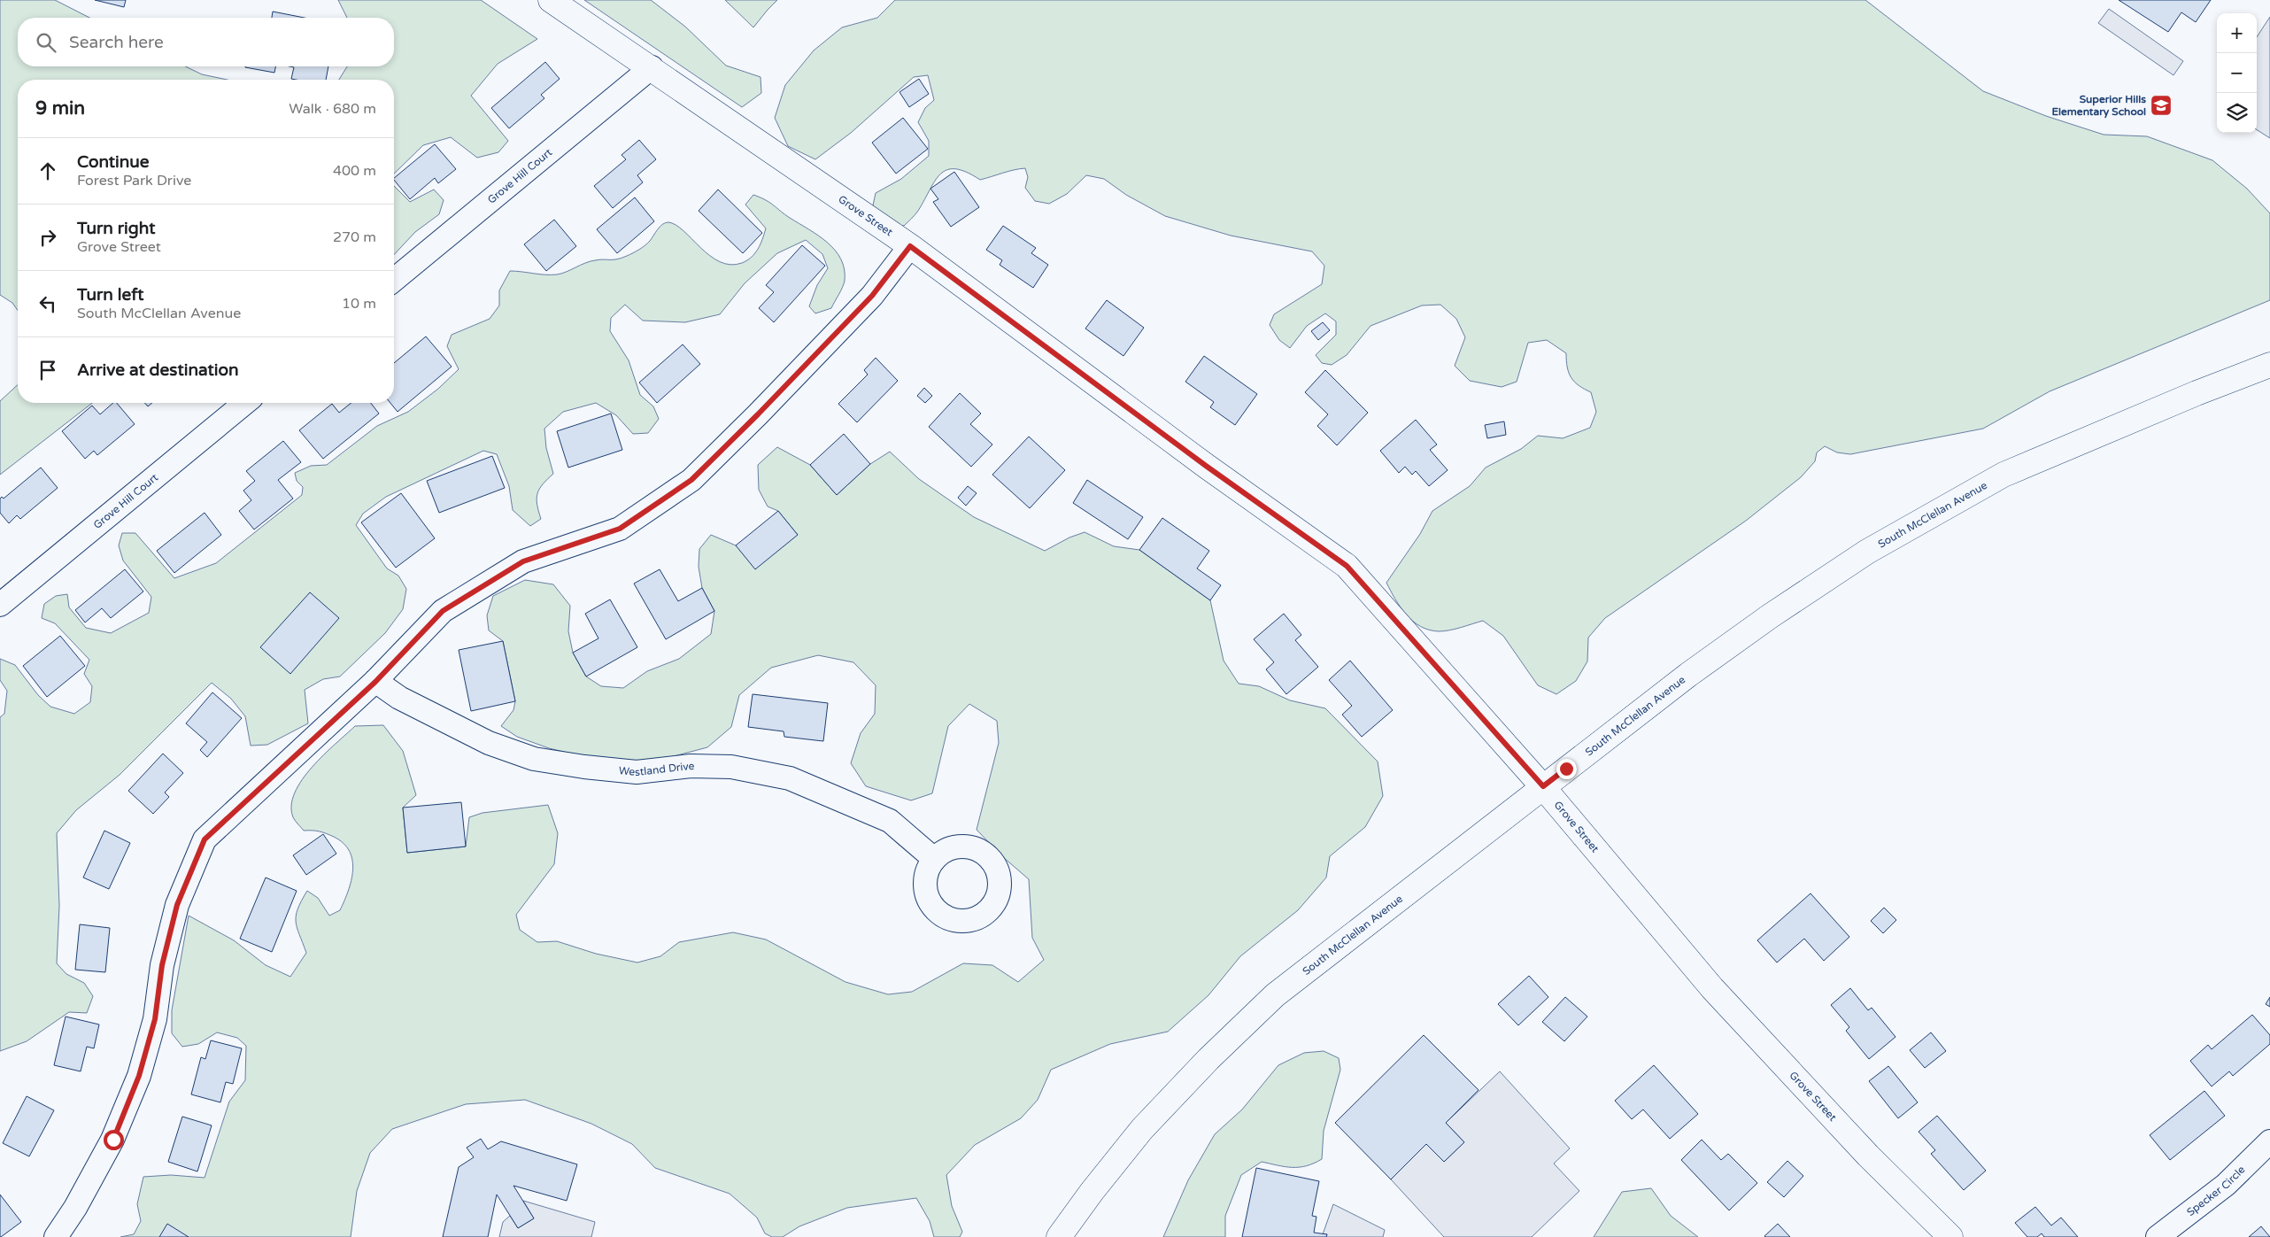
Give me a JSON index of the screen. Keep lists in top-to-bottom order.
{
  "streets": {
    "main road": ["Grove Street", "South McClellan Avenue"],
    "street": ["Grove Hill Court", "Westland Drive", "Specker Circle"]
  },
  "crossings": [
    ["Grove Hill Court", "Grove Street"],
    ["Grove Street", "South McClellan Avenue"]
  ],
  "places": {
    "school or university": ["Superior Hills Elementary School"]
  },
  "page": {
    "map_buttons": ["+", "−"],
    "search": "Search here",
    "heading": ["9 min", "Walk · 680 m"],
    "list": [
      ["Continue", "Forest Park Drive", "400 m"],
      ["Turn right", "Grove Street", "270 m"],
      ["Turn left", "South McClellan Avenue", "10 m"],
      "Arrive at destination"
    ]
  }
}
